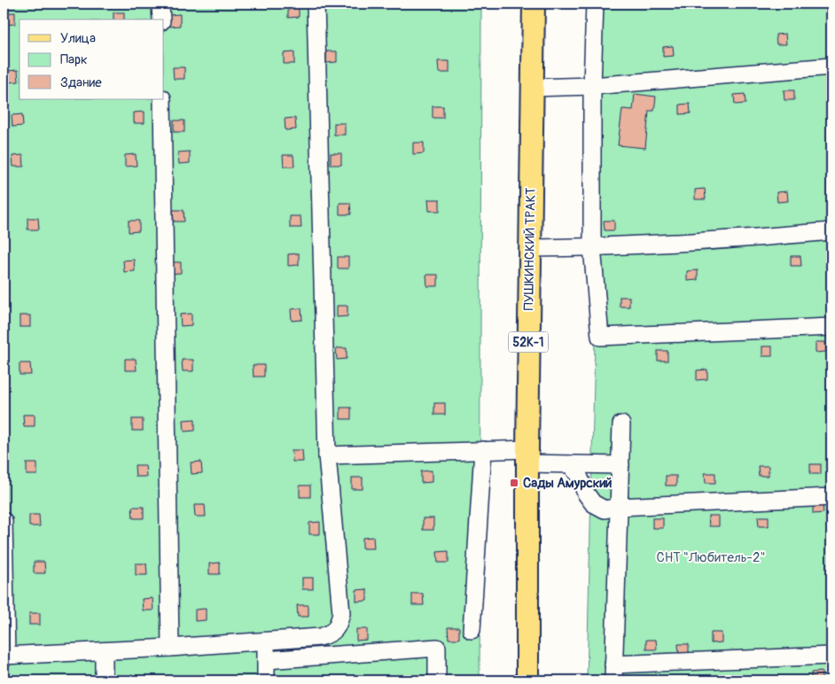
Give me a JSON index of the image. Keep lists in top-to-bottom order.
{
  "streets": {
    "main road": ["ПУШКИНСКИЙ ТРАКТ", "52К-1"]
  },
  "parks": ["СНТ \"Любитель-2\""],
  "places": {
    "transit": ["Сады Амурский"]
  },
  "legend": ["Улица", "Парк", "Здание"]
}
